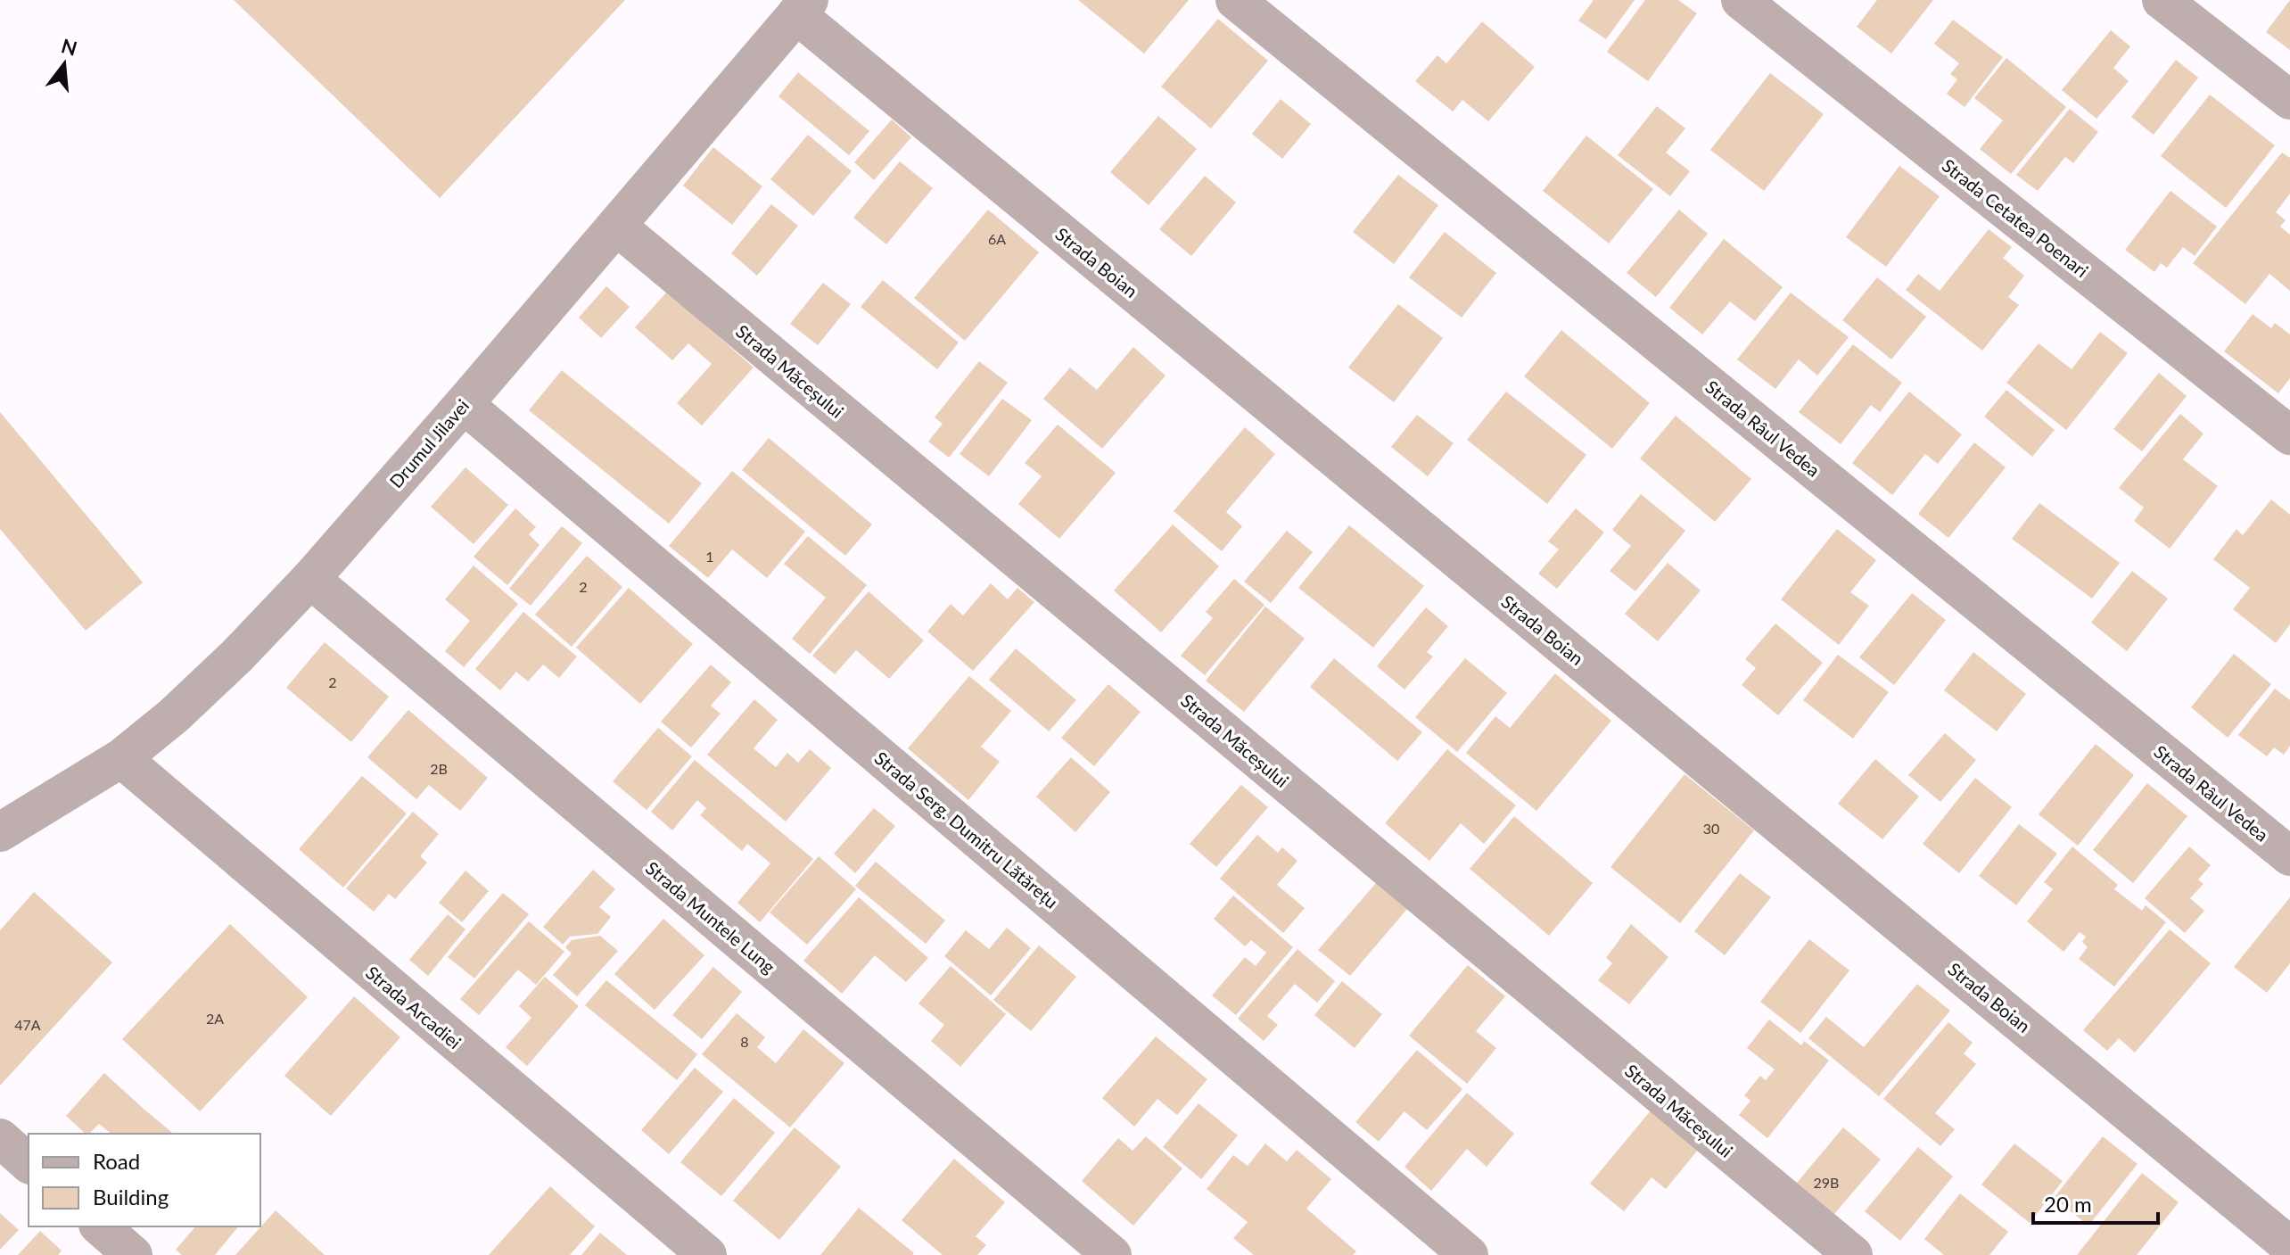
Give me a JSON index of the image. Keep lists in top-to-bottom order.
{
  "streets": {
    "street": [
      "Strada Cetatea Poenari",
      "Strada Boian",
      "Strada Măceșului",
      "Strada Râul Vedea",
      "Drumul Jilavei",
      "Strada Serg. Dumitru Lătărețu",
      "Strada Muntele Lung",
      "Strada Arcadiei"
    ]
  },
  "crossings": [
    ["Strada Boian", "Drumul Jilavei"],
    ["Strada Măceșului", "Drumul Jilavei"],
    ["Drumul Jilavei", "Strada Serg. Dumitru Lătărețu"],
    ["Drumul Jilavei", "Strada Muntele Lung"],
    ["Drumul Jilavei", "Strada Arcadiei"]
  ],
  "house_numbers": [
    "6A",
    "1",
    "2",
    "2",
    "2B",
    "30",
    "2A",
    "47A",
    "8",
    "29B"
  ],
  "legend": ["Road", "Building"],
  "scale_bar": "20 m",
  "north": "top"
}
